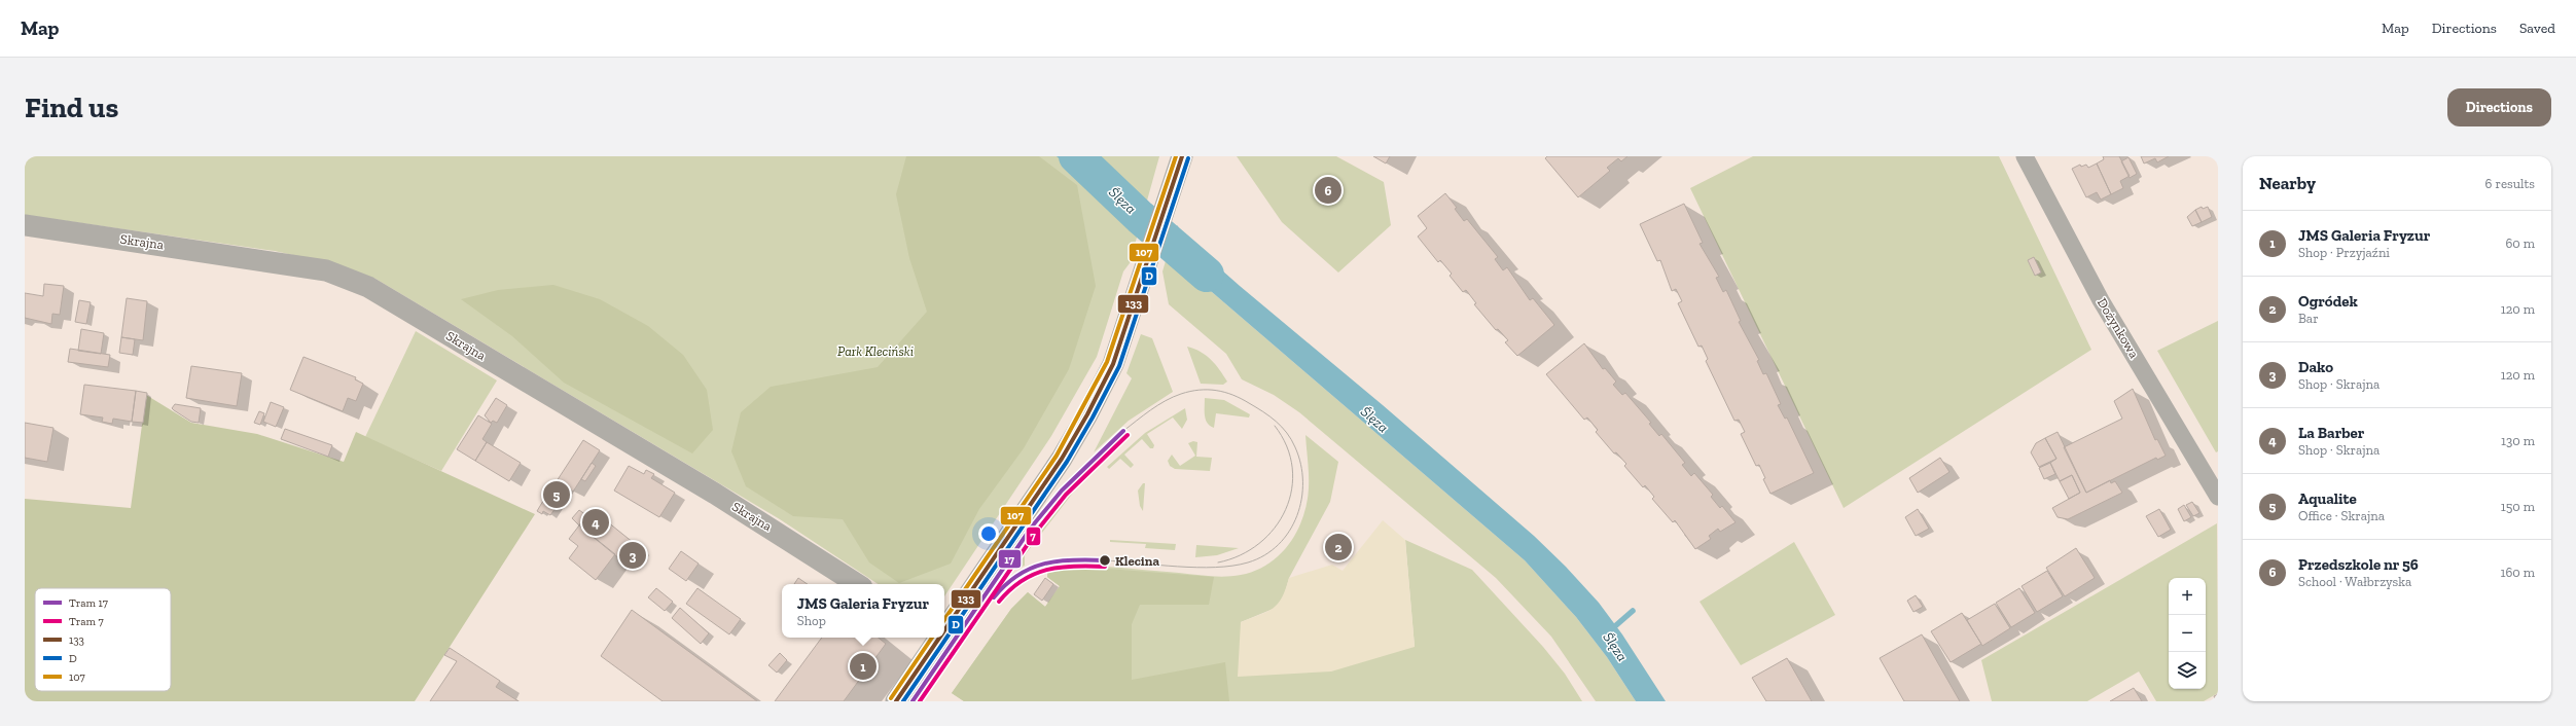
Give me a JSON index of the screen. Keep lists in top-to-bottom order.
{
  "streets": {
    "street": ["Skrajna", "Dożynkowa"]
  },
  "water": ["Ślęza"],
  "parks": ["Park Kleciński"],
  "places": ["Klecina"],
  "lines": [
    "transit line 133",
    "transit line 107",
    "transit line D",
    "tram line 17",
    "tram line 7"
  ],
  "legend": [
    "Tram 17",
    "Tram 7",
    "133",
    "D",
    "107"
  ],
  "page": {
    "header": "Map",
    "nav": ["Map", "Directions", "Saved"],
    "buttons": "Directions",
    "title": "Find us",
    "heading": ["Nearby", "6 results"],
    "pins": [
      "6",
      "5",
      "4",
      "2",
      "3",
      "1"
    ],
    "list": [
      {
        "mark": "1",
        "name": "JMS Galeria Fryzur",
        "note": "Shop · Przyjaźni",
        "value": "60 m"
      },
      {
        "mark": "2",
        "name": "Ogródek",
        "note": "Bar",
        "value": "120 m"
      },
      {
        "mark": "3",
        "name": "Dako",
        "note": "Shop · Skrajna",
        "value": "120 m"
      },
      {
        "mark": "4",
        "name": "La Barber",
        "note": "Shop · Skrajna",
        "value": "130 m"
      },
      {
        "mark": "5",
        "name": "Aqualite",
        "note": "Office · Skrajna",
        "value": "150 m"
      },
      {
        "mark": "6",
        "name": "Przedszkole nr 56",
        "note": "School · Wałbrzyska",
        "value": "160 m"
      }
    ],
    "map_buttons": ["+", "−"],
    "popup": ["JMS Galeria Fryzur", "Shop"]
  }
}
